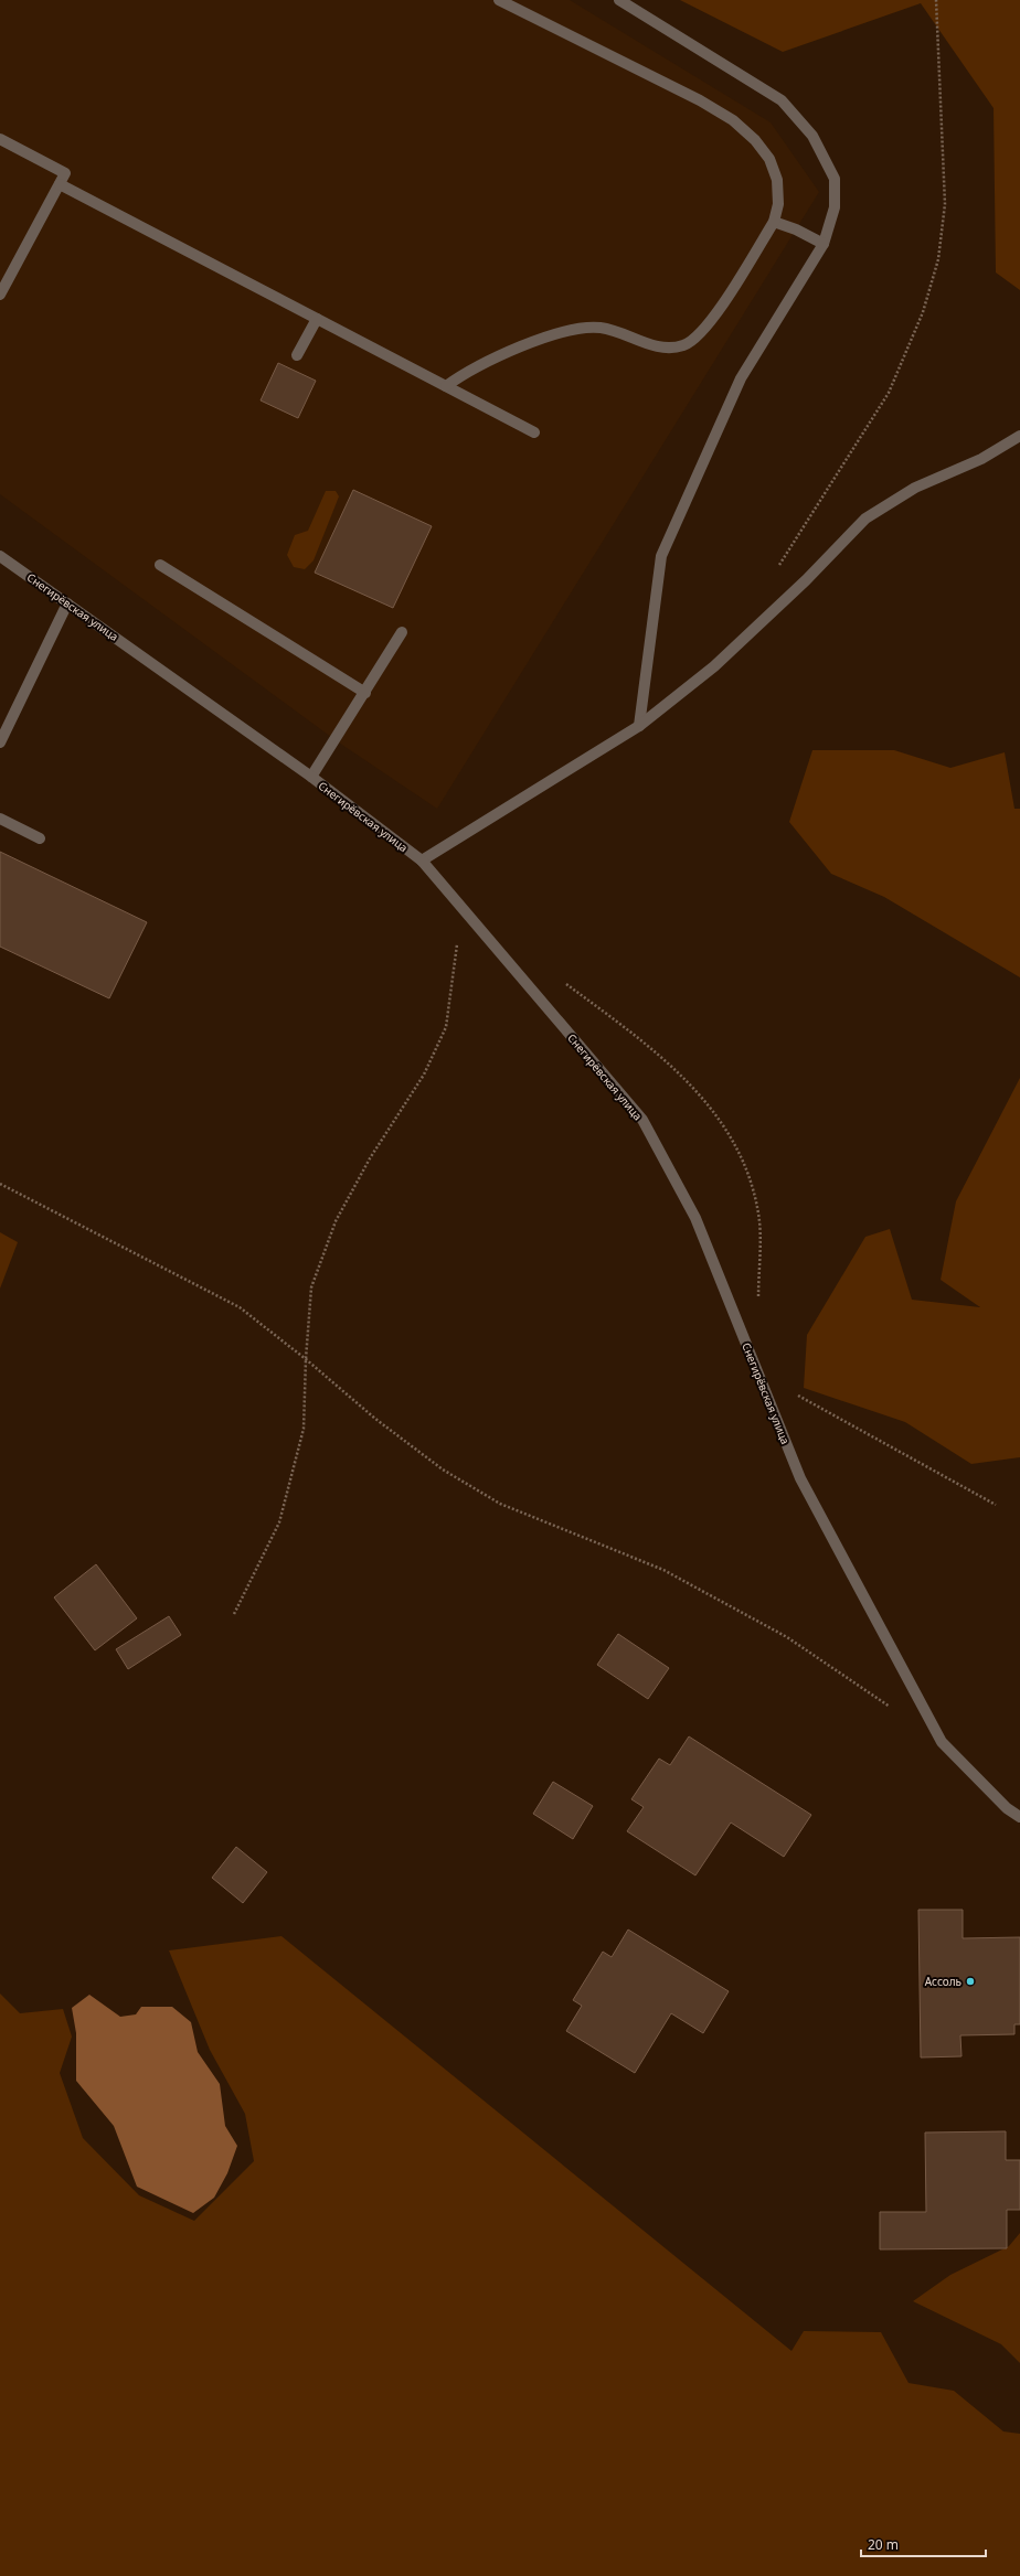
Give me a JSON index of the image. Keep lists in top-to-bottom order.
{
  "streets": {
    "street": ["Снегирёвская улица"]
  },
  "places": ["Ассоль"],
  "scale_bar": "20 m"
}
